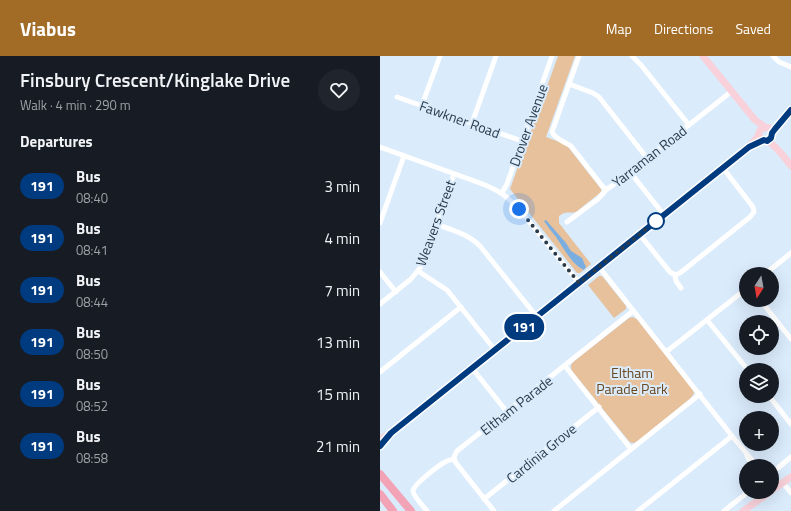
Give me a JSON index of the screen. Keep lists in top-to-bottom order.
{
  "streets": {
    "street": [
      "Fawkner Road",
      "Drover Avenue",
      "Yarraman Road",
      "Weavers Street",
      "Eltham Parade",
      "Cardinia Grove"
    ]
  },
  "crossings": [
    ["Fawkner Road", "Drover Avenue"]
  ],
  "parks": ["Eltham Parade Park"],
  "lines": ["bus line 191"],
  "north": "bottom",
  "page": {
    "header": "Viabus",
    "nav": ["Map", "Directions", "Saved"],
    "heading": [
      ["Finsbury Crescent/Kinglake Drive", "Walk · 4 min · 290 m"],
      "Departures"
    ],
    "on_map": "191",
    "list": [
      {
        "mark": "191",
        "name": "Bus",
        "note": "08:40",
        "value": "3 min"
      },
      {
        "mark": "191",
        "name": "Bus",
        "note": "08:41",
        "value": "4 min"
      },
      {
        "mark": "191",
        "name": "Bus",
        "note": "08:44",
        "value": "7 min"
      },
      {
        "mark": "191",
        "name": "Bus",
        "note": "08:50",
        "value": "13 min"
      },
      {
        "mark": "191",
        "name": "Bus",
        "note": "08:52",
        "value": "15 min"
      },
      {
        "mark": "191",
        "name": "Bus",
        "note": "08:58",
        "value": "21 min"
      }
    ],
    "map_buttons": ["+", "−"]
  }
}
